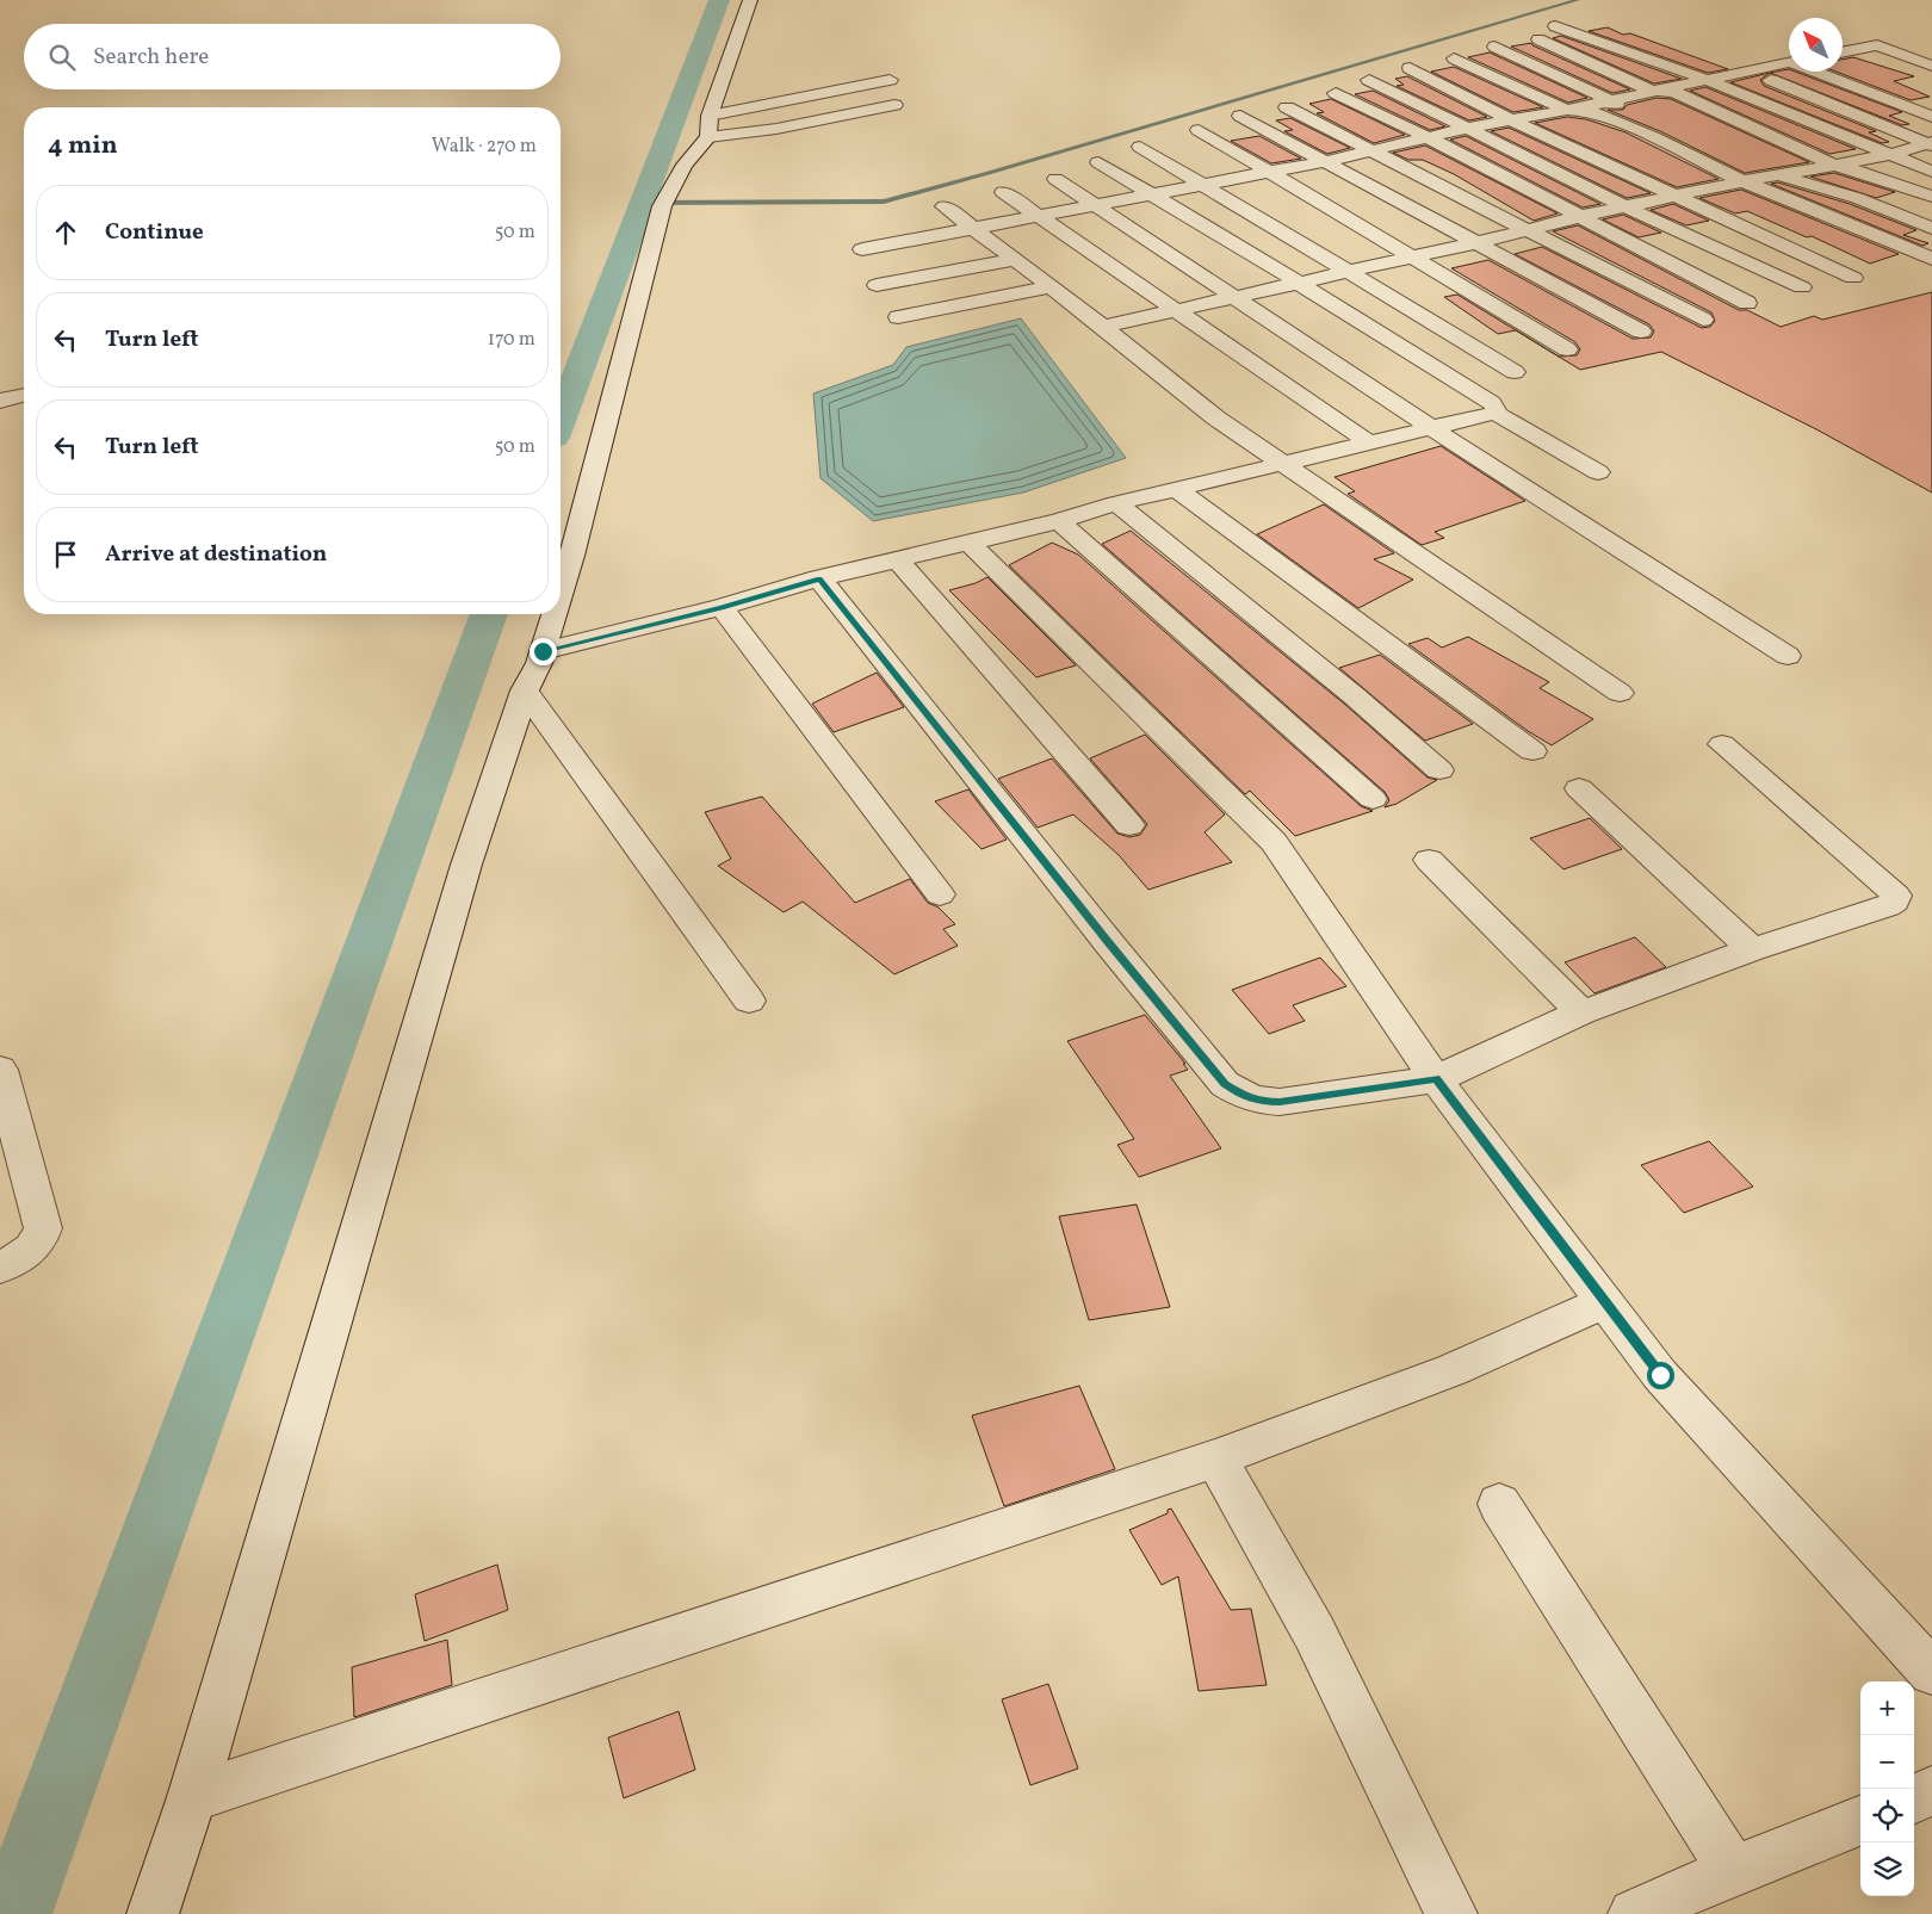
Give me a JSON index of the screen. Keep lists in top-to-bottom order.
{
  "north": "top left",
  "page": {
    "search": "Search here",
    "heading": ["4 min", "Walk · 270 m"],
    "list": [
      ["Continue", "50 m"],
      ["Turn left", "170 m"],
      ["Turn left", "50 m"],
      "Arrive at destination"
    ],
    "map_buttons": ["+", "−"]
  }
}
